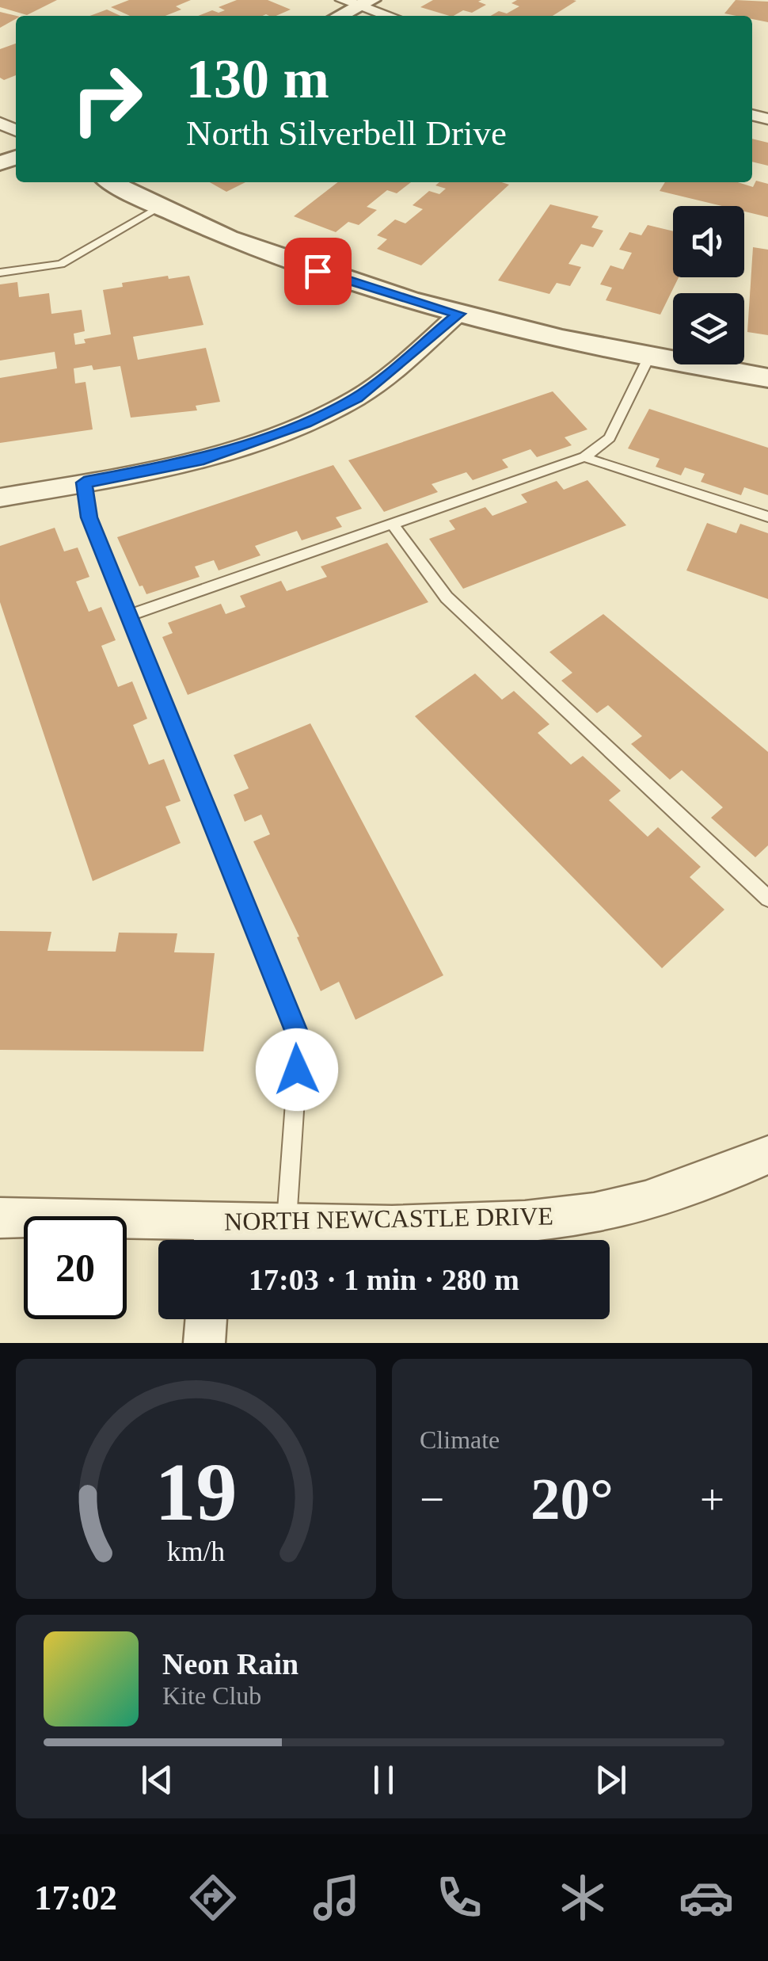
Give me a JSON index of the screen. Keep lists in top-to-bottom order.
{
  "streets": {
    "street": ["NORTH NEWCASTLE DRIVE"]
  },
  "page": {
    "turn": ["130 m", "North Silverbell Drive"],
    "limit": "20",
    "trip": "17:03 · 1 min · 280 m",
    "tile": "Climate",
    "heat": ["−", "20°", "+"],
    "song": ["Neon Rain", "Kite Club"],
    "tabs": "17:02",
    "gauge": ["19", "km/h"]
  }
}
